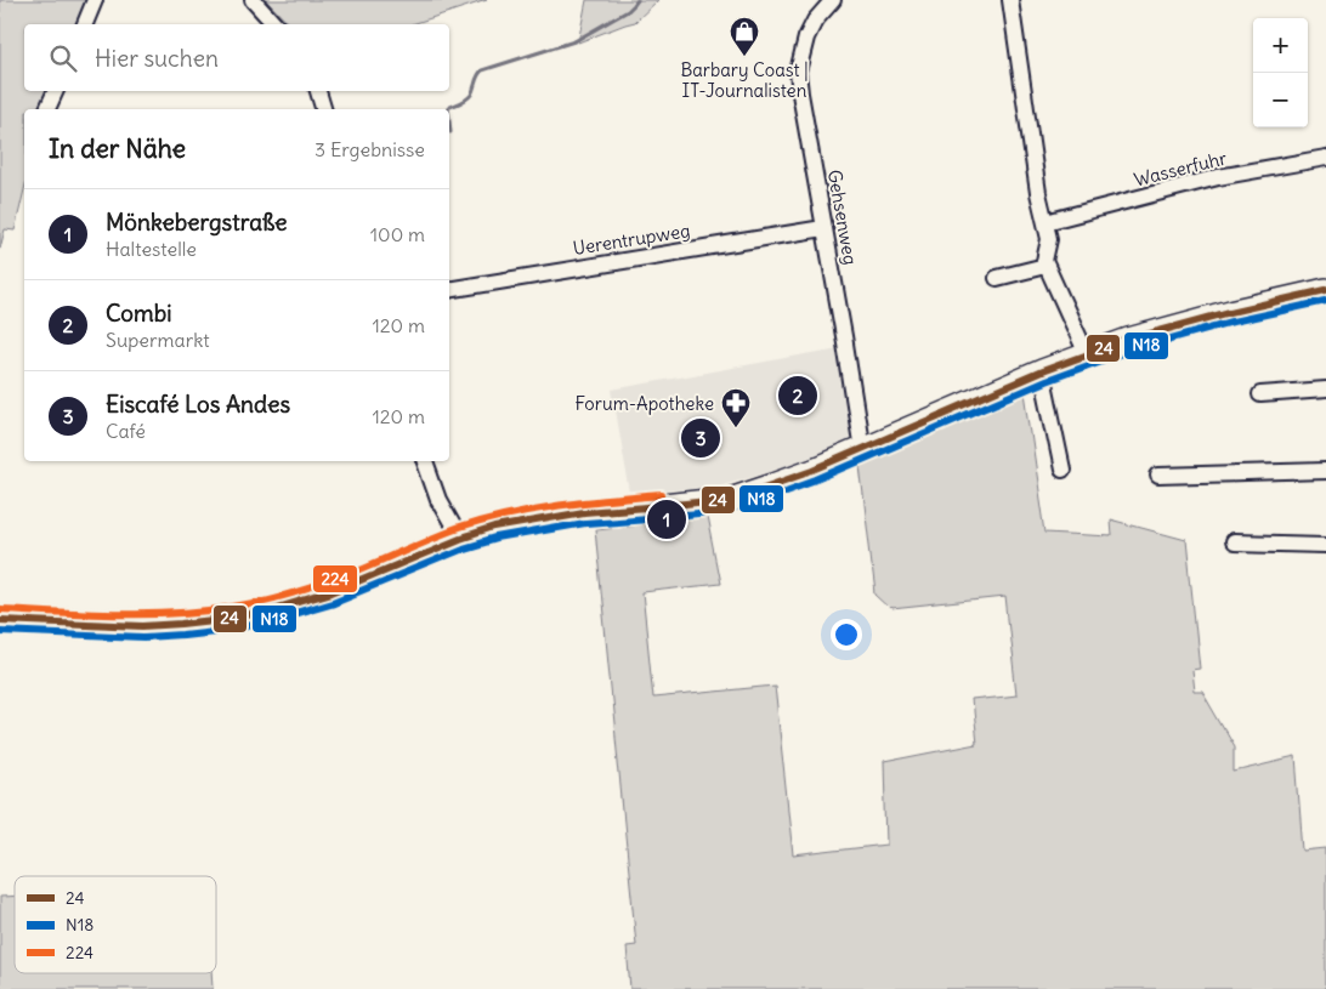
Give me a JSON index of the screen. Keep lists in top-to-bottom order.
{
  "streets": {
    "street": ["Wasserfuhr", "Gehsenweg", "Uerentrupweg"]
  },
  "crossings": [
    ["Gehsenweg", "Uerentrupweg"]
  ],
  "places": {
    "shop": ["Barbary Coast | IT-Journalisten"],
    "pharmacy": ["Forum-Apotheke"]
  },
  "lines": ["transit line 24", "transit line N18", "transit line 224"],
  "legend": ["24", "N18", "224"],
  "page": {
    "map_buttons": ["+", "−"],
    "search": "Hier suchen",
    "heading": ["In der Nähe", "3 Ergebnisse"],
    "list": [
      {
        "mark": "1",
        "name": "Mönkebergstraße",
        "note": "Haltestelle",
        "value": "100 m"
      },
      {
        "mark": "2",
        "name": "Combi",
        "note": "Supermarkt",
        "value": "120 m"
      },
      {
        "mark": "3",
        "name": "Eiscafé Los Andes",
        "note": "Café",
        "value": "120 m"
      }
    ],
    "pins": ["2", "3", "1"]
  }
}
